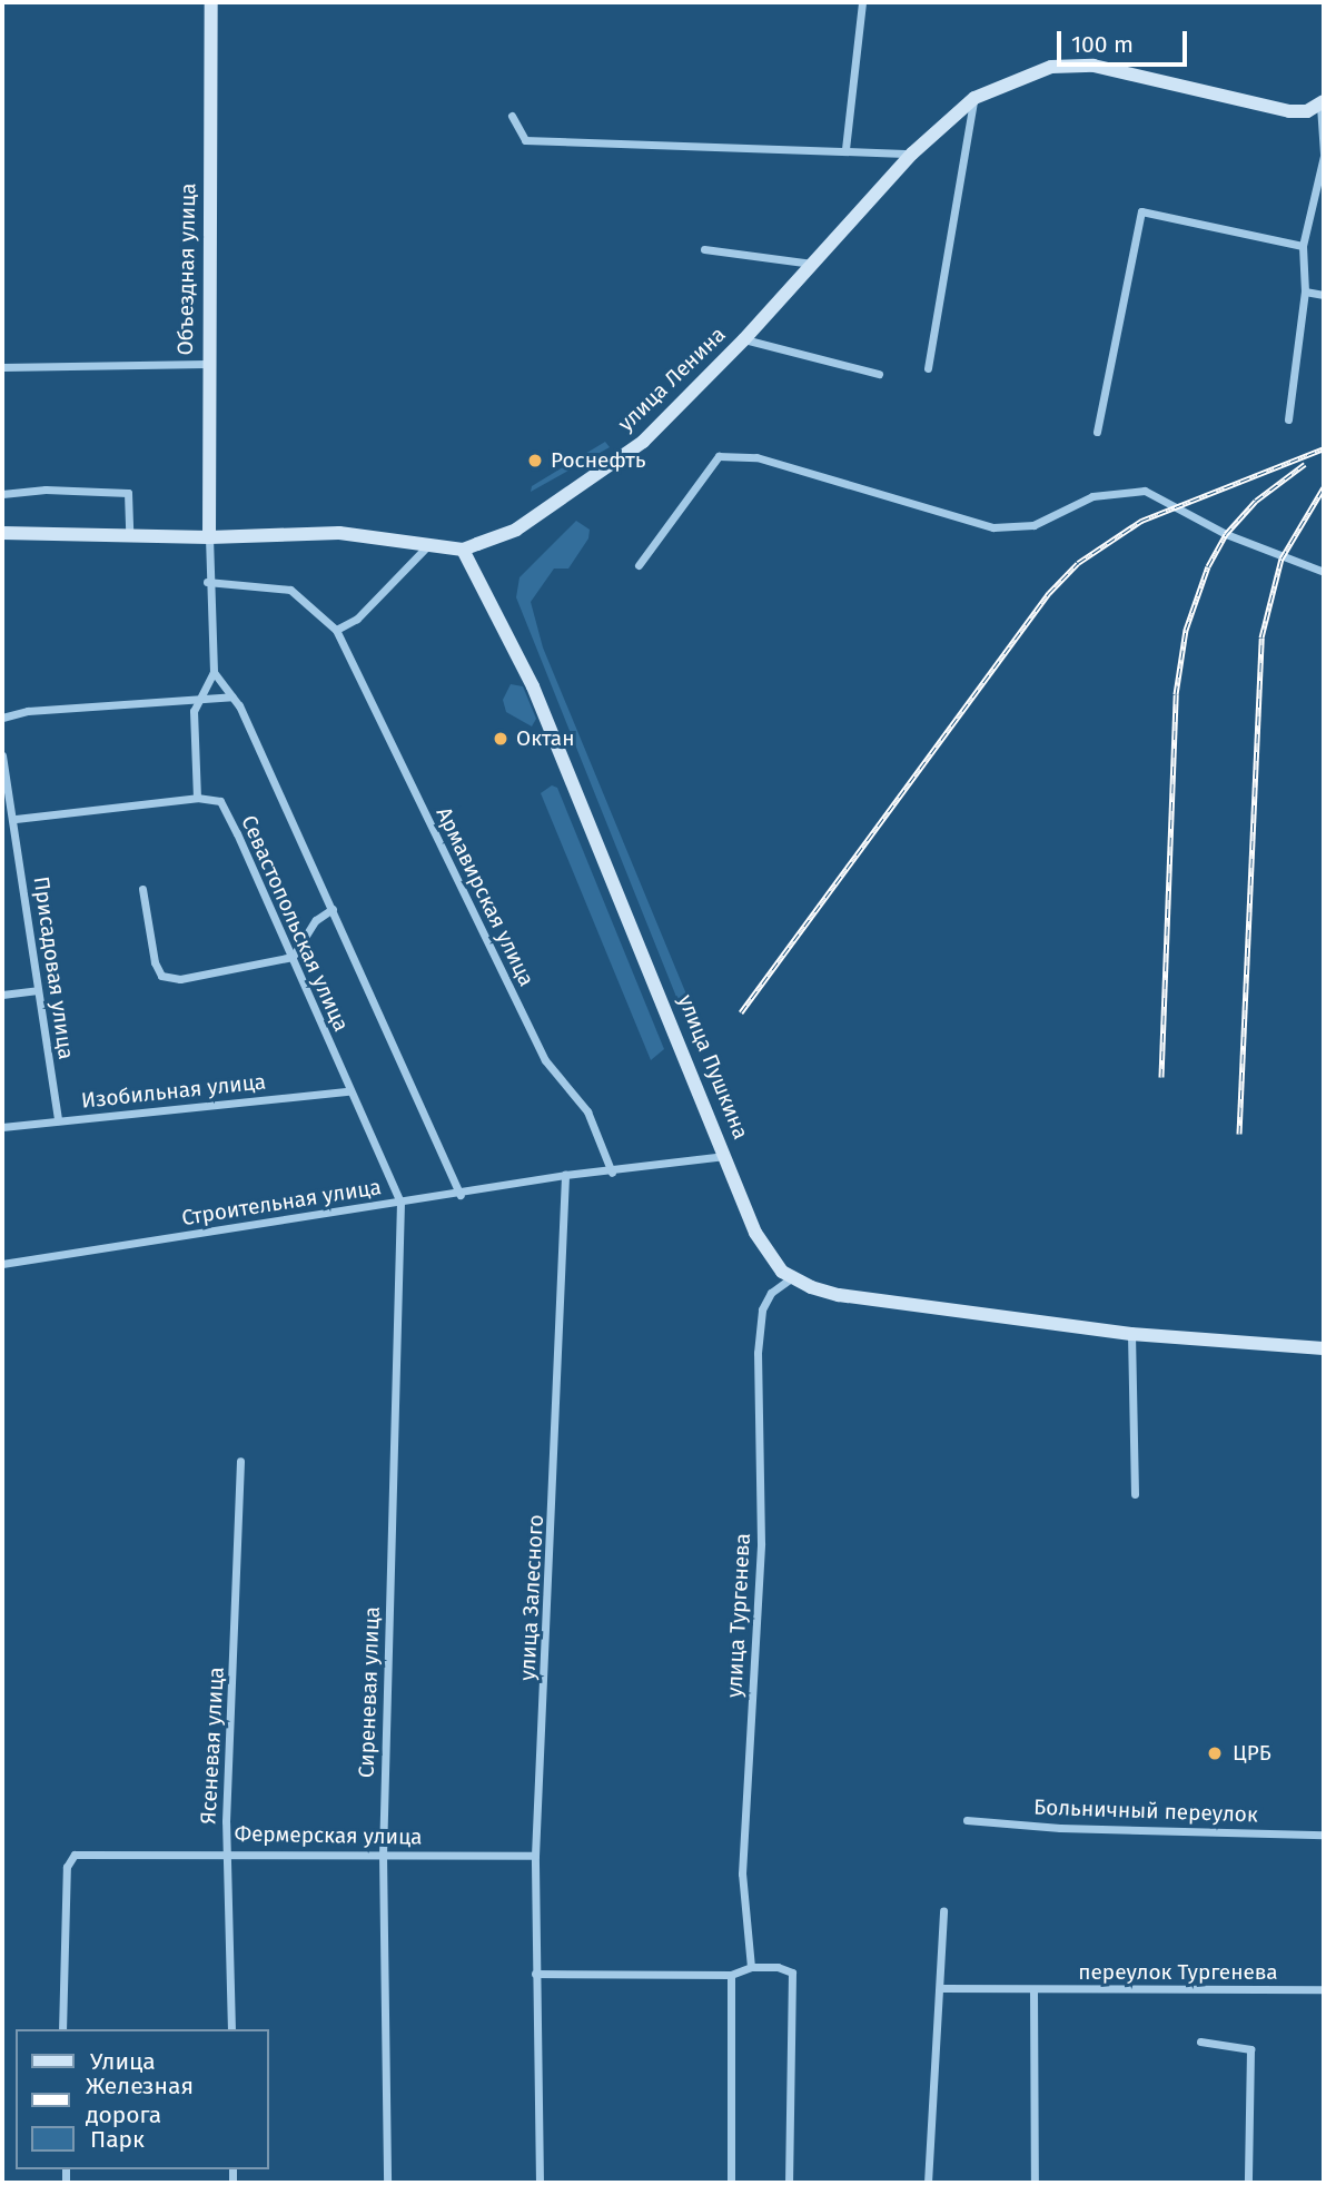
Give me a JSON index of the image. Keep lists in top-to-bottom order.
{
  "streets": {
    "main road": ["Объездная улица", "улица Ленина", "улица Пушкина"],
    "street": [
      "Армавирская улица",
      "Севастопольская улица",
      "Присадовая улица",
      "Изобильная улица",
      "Строительная улица",
      "улица Залесного",
      "улица Тургенева",
      "Сиреневая улица",
      "Ясеневая улица",
      "Больничный переулок",
      "Фермерская улица",
      "переулок Тургенева"
    ]
  },
  "crossings": [
    ["улица Ленина", "улица Пушкина"],
    ["Севастопольская улица", "Изобильная улица"],
    ["Севастопольская улица", "Строительная улица"],
    ["Севастопольская улица", "Сиреневая улица"],
    ["Присадовая улица", "Изобильная улица"],
    ["улица Пушкина", "улица Тургенева"],
    ["Строительная улица", "улица Залесного"],
    ["Строительная улица", "Сиреневая улица"],
    ["улица Залесного", "Фермерская улица"],
    ["Сиреневая улица", "Фермерская улица"],
    ["Ясеневая улица", "Фермерская улица"]
  ],
  "places": ["Роснефть", "Октан", "ЦРБ"],
  "legend": ["Улица", "Железная дорога", "Парк"],
  "scale_bar": "100 m"
}
